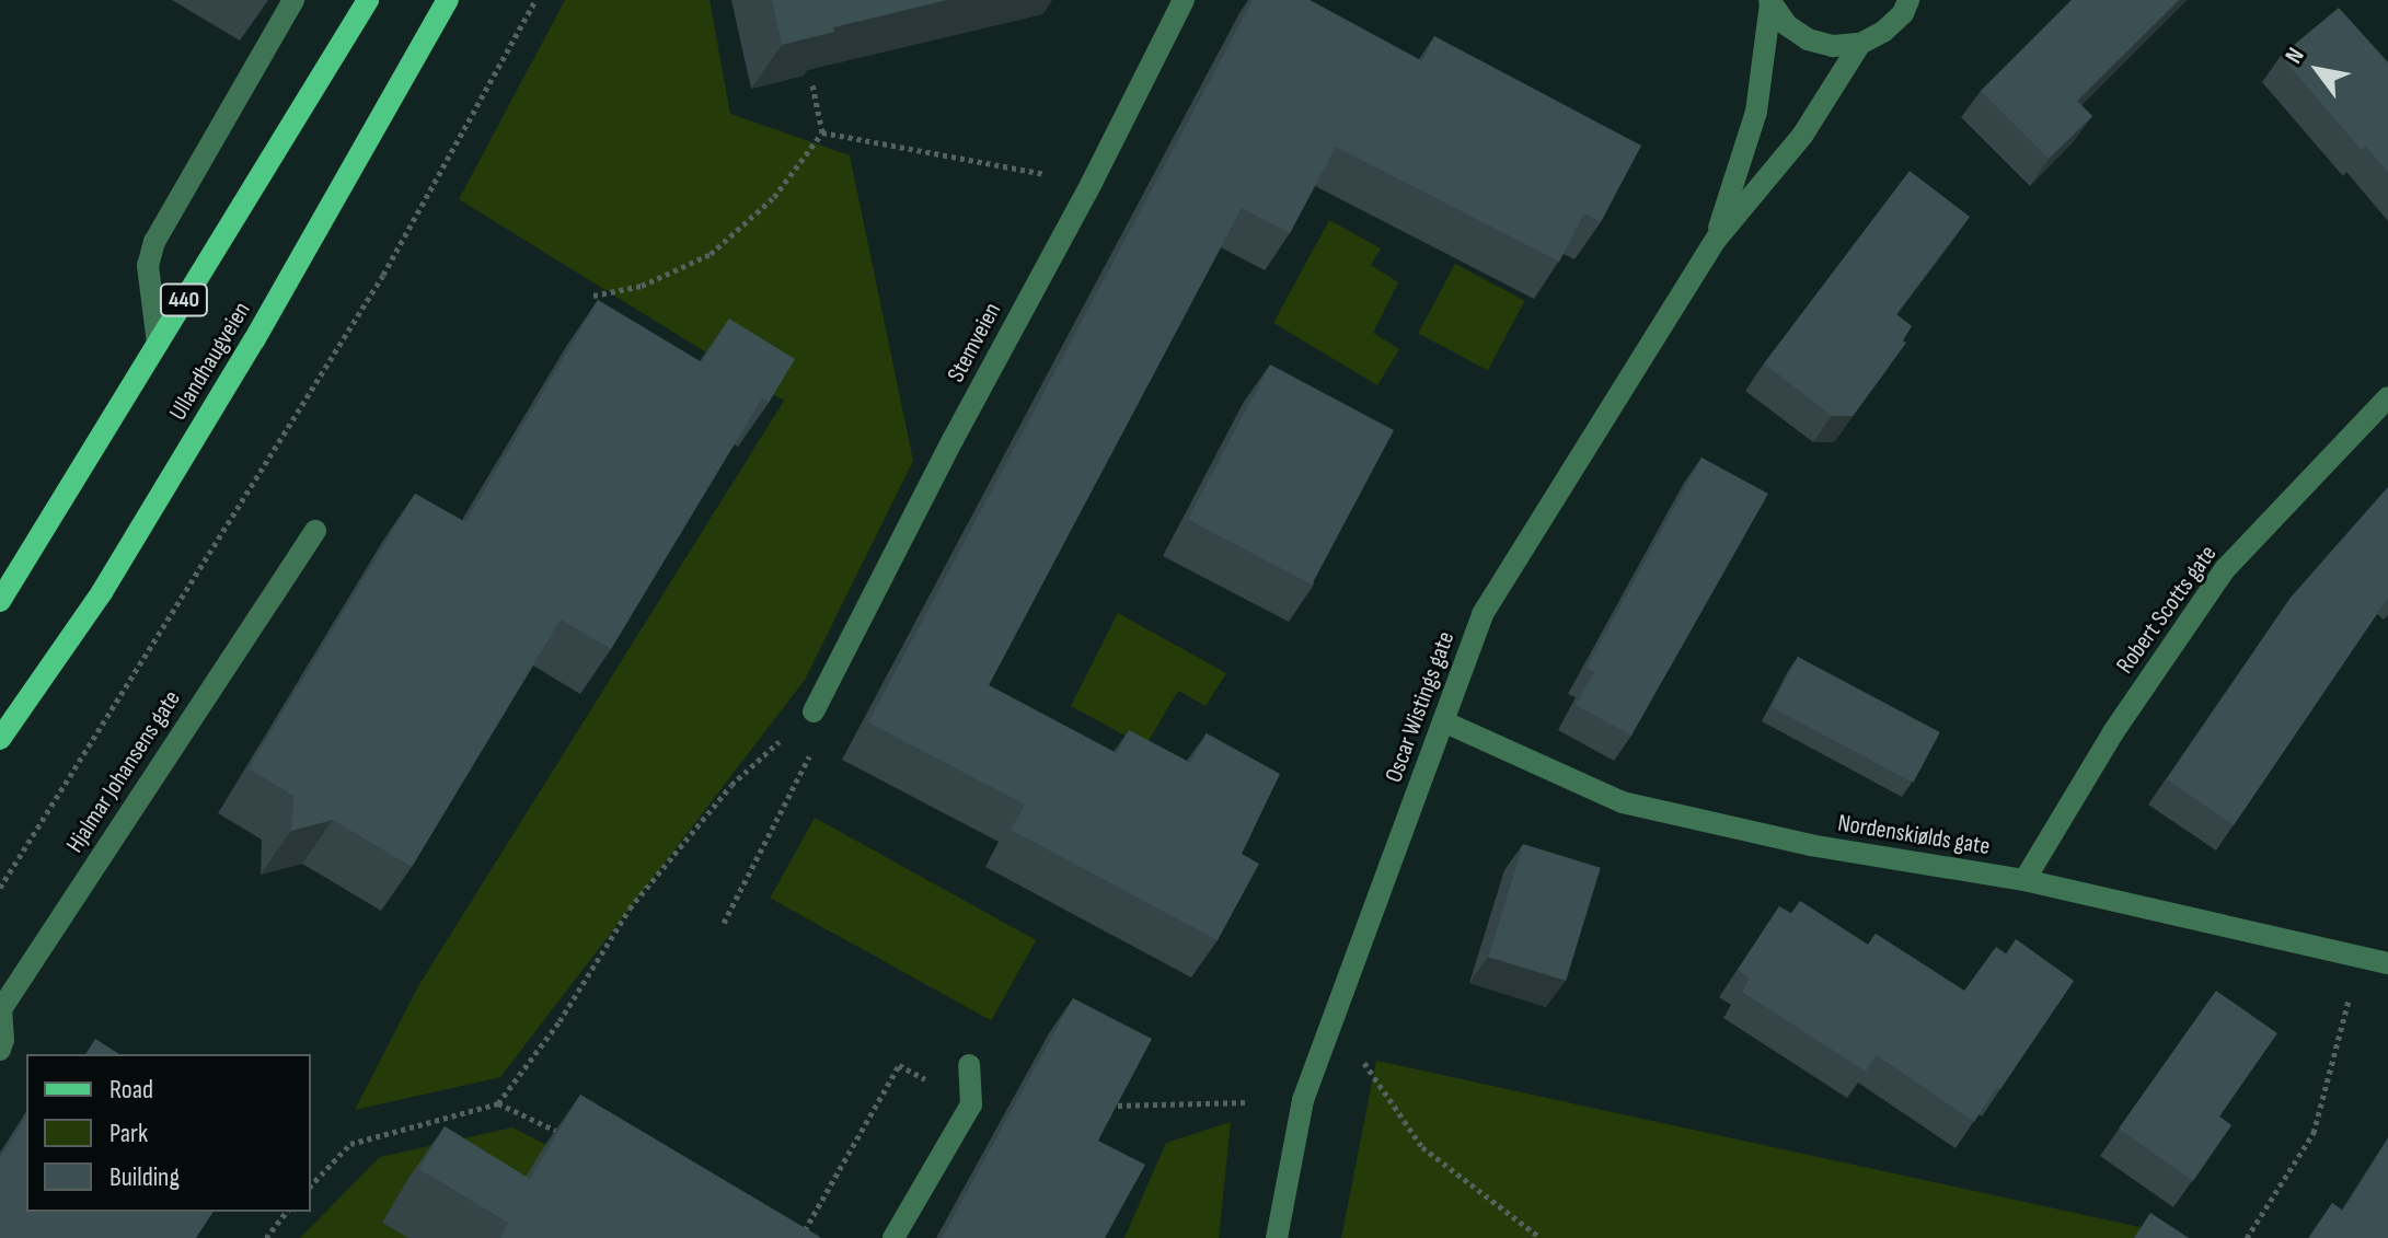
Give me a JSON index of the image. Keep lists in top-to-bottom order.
{
  "streets": {
    "main road": ["440", "Ullandhaugveien"],
    "street": [
      "Stemveien",
      "Robert Scotts gate",
      "Oscar Wistings gate",
      "Hjalmar Johansens gate",
      "Nordenskiølds gate"
    ]
  },
  "crossings": [
    ["Robert Scotts gate", "Nordenskiølds gate"],
    ["Oscar Wistings gate", "Nordenskiølds gate"]
  ],
  "legend": ["Road", "Park", "Building"],
  "north": "top left"
}
